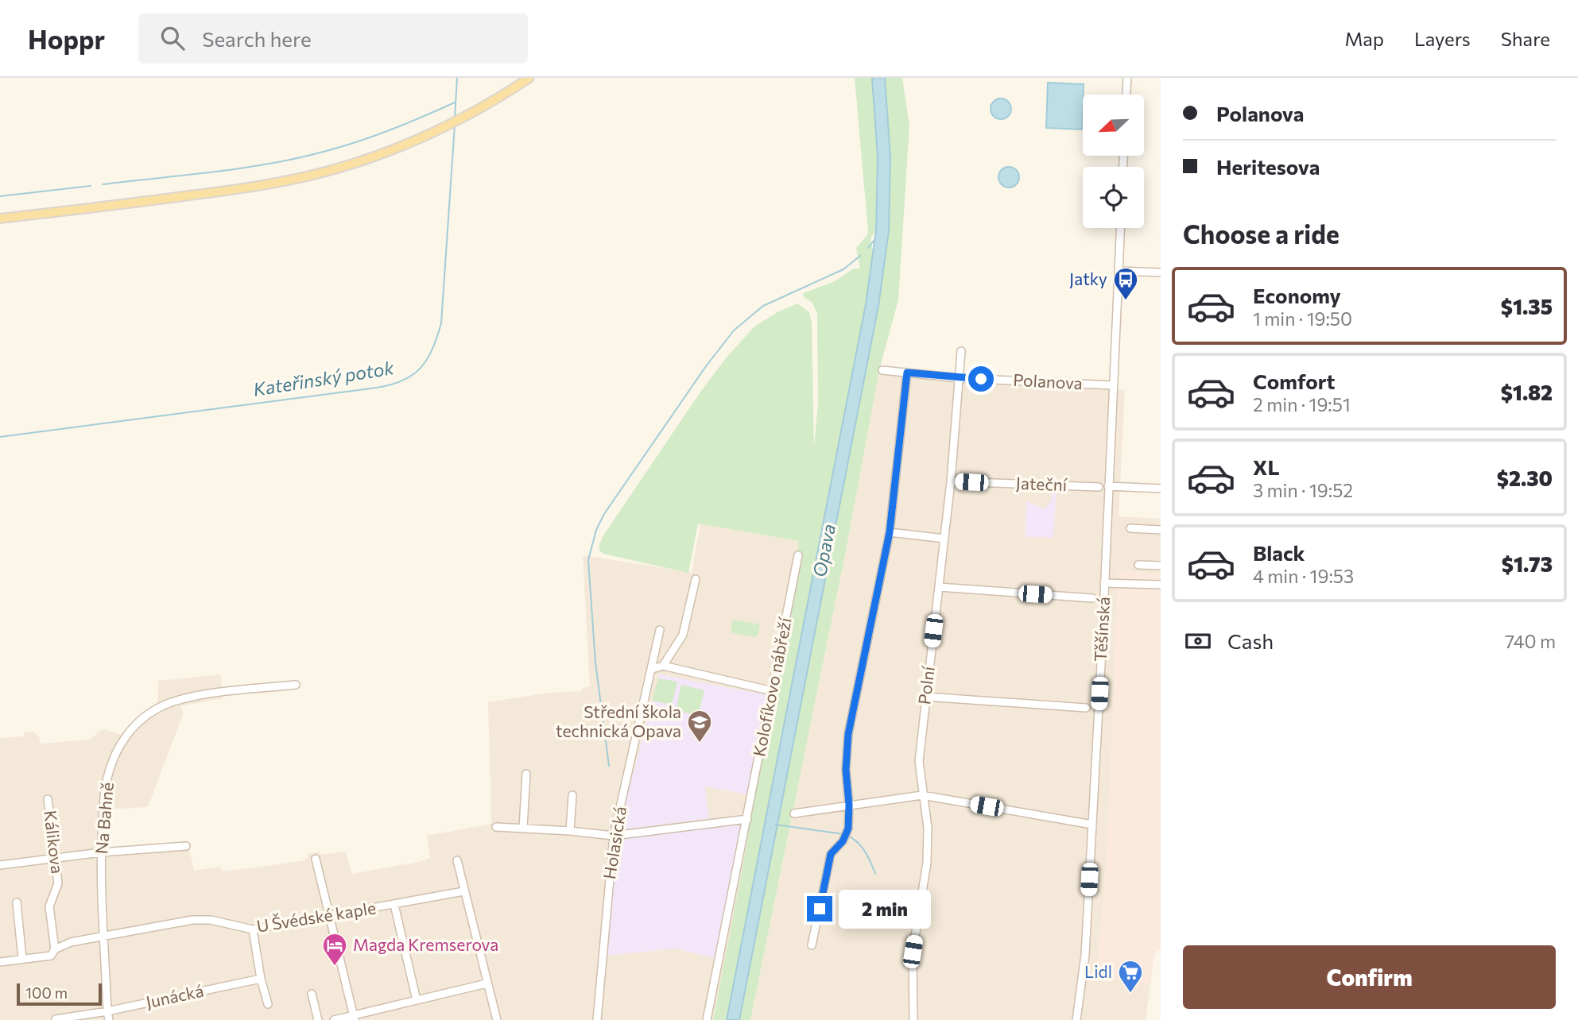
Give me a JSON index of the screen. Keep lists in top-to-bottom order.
{
  "streets": {
    "street": [
      "Polanova",
      "Jateční",
      "Těšínská",
      "Polní",
      "Kolofíkovo nábřeží",
      "Na Bahně",
      "Kálikova",
      "Holasická",
      "U Švédské kaple",
      "Junácká"
    ]
  },
  "crossings": [
    ["Polanova", "Těšínská"],
    ["Polanova", "Polní"],
    ["Jateční", "Polní"],
    ["Na Bahně", "U Švédské kaple"],
    ["Na Bahně", "Junácká"],
    ["Kálikova", "U Švédské kaple"]
  ],
  "water": ["Kateřinský potok", "Opava"],
  "places": {
    "bus stop": ["Jatky"],
    "school or university": ["Střední škola technická Opava"],
    "hotel": ["Magda Kremserova"],
    "supermarket": ["Lidl"]
  },
  "scale_bar": "100 m",
  "north": "bottom left",
  "page": {
    "header": "Hoppr",
    "search": "Search here",
    "nav": ["Map", "Layers", "Share"],
    "banner": ["Polanova", "Heritesova"],
    "heading": "Choose a ride",
    "list": [
      {
        "name": "Economy",
        "note": "1 min · 19:50",
        "value": "$1.35"
      },
      {
        "name": "Comfort",
        "note": "2 min · 19:51",
        "value": "$1.82"
      },
      {
        "name": "XL",
        "note": "3 min · 19:52",
        "value": "$2.30"
      },
      {
        "name": "Black",
        "note": "4 min · 19:53",
        "value": "$1.73"
      }
    ],
    "pay": ["Cash", "740 m"],
    "bubble": "2 min",
    "buttons": "Confirm",
    "scale": "100 m"
  }
}
